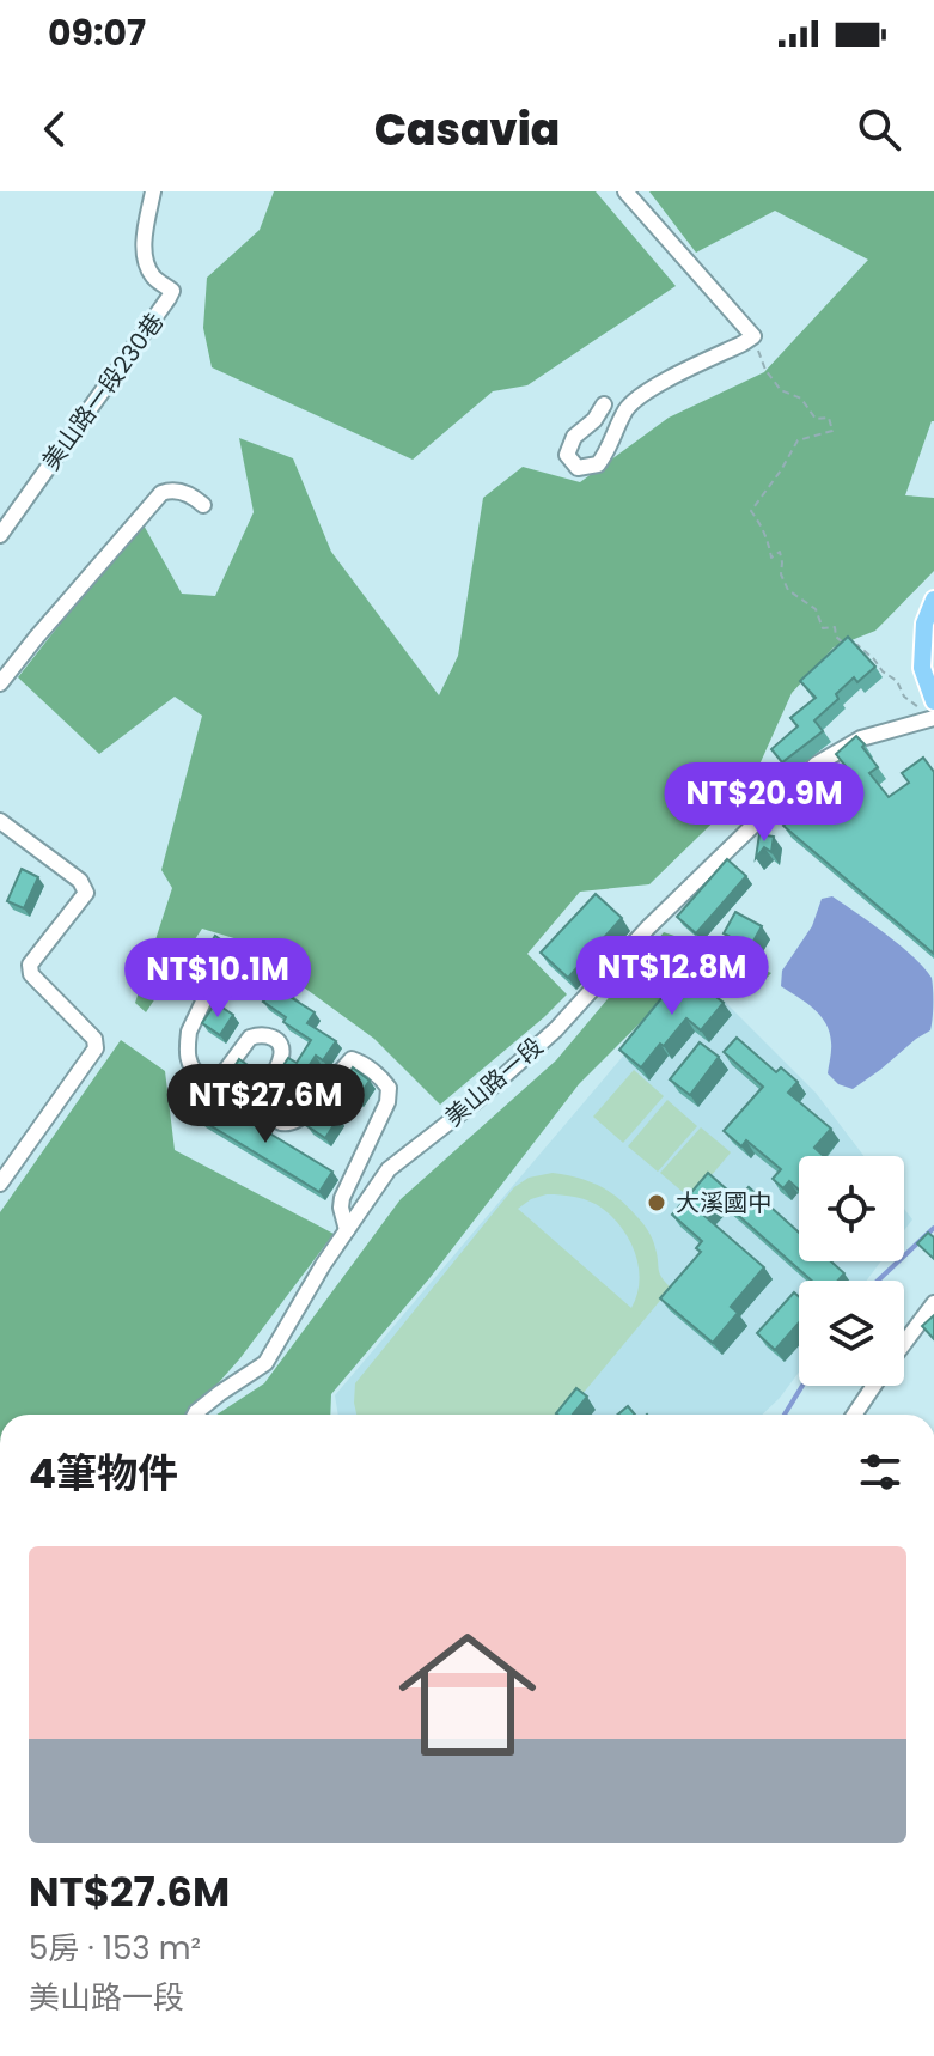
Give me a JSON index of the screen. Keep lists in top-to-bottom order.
{
  "streets": {
    "street": ["美山路一段230巷", "美山路一段"]
  },
  "places": ["大溪國中"],
  "page": {
    "status": "09:07",
    "header": "Casavia",
    "price": [
      "NT$20.9M",
      "NT$12.8M",
      "NT$10.1M",
      "NT$27.6M"
    ],
    "heading": "4筆物件",
    "list": [
      {
        "name": "NT$27.6M",
        "note": "5房 · 153 m² · 美山路一段"
      }
    ]
  }
}
